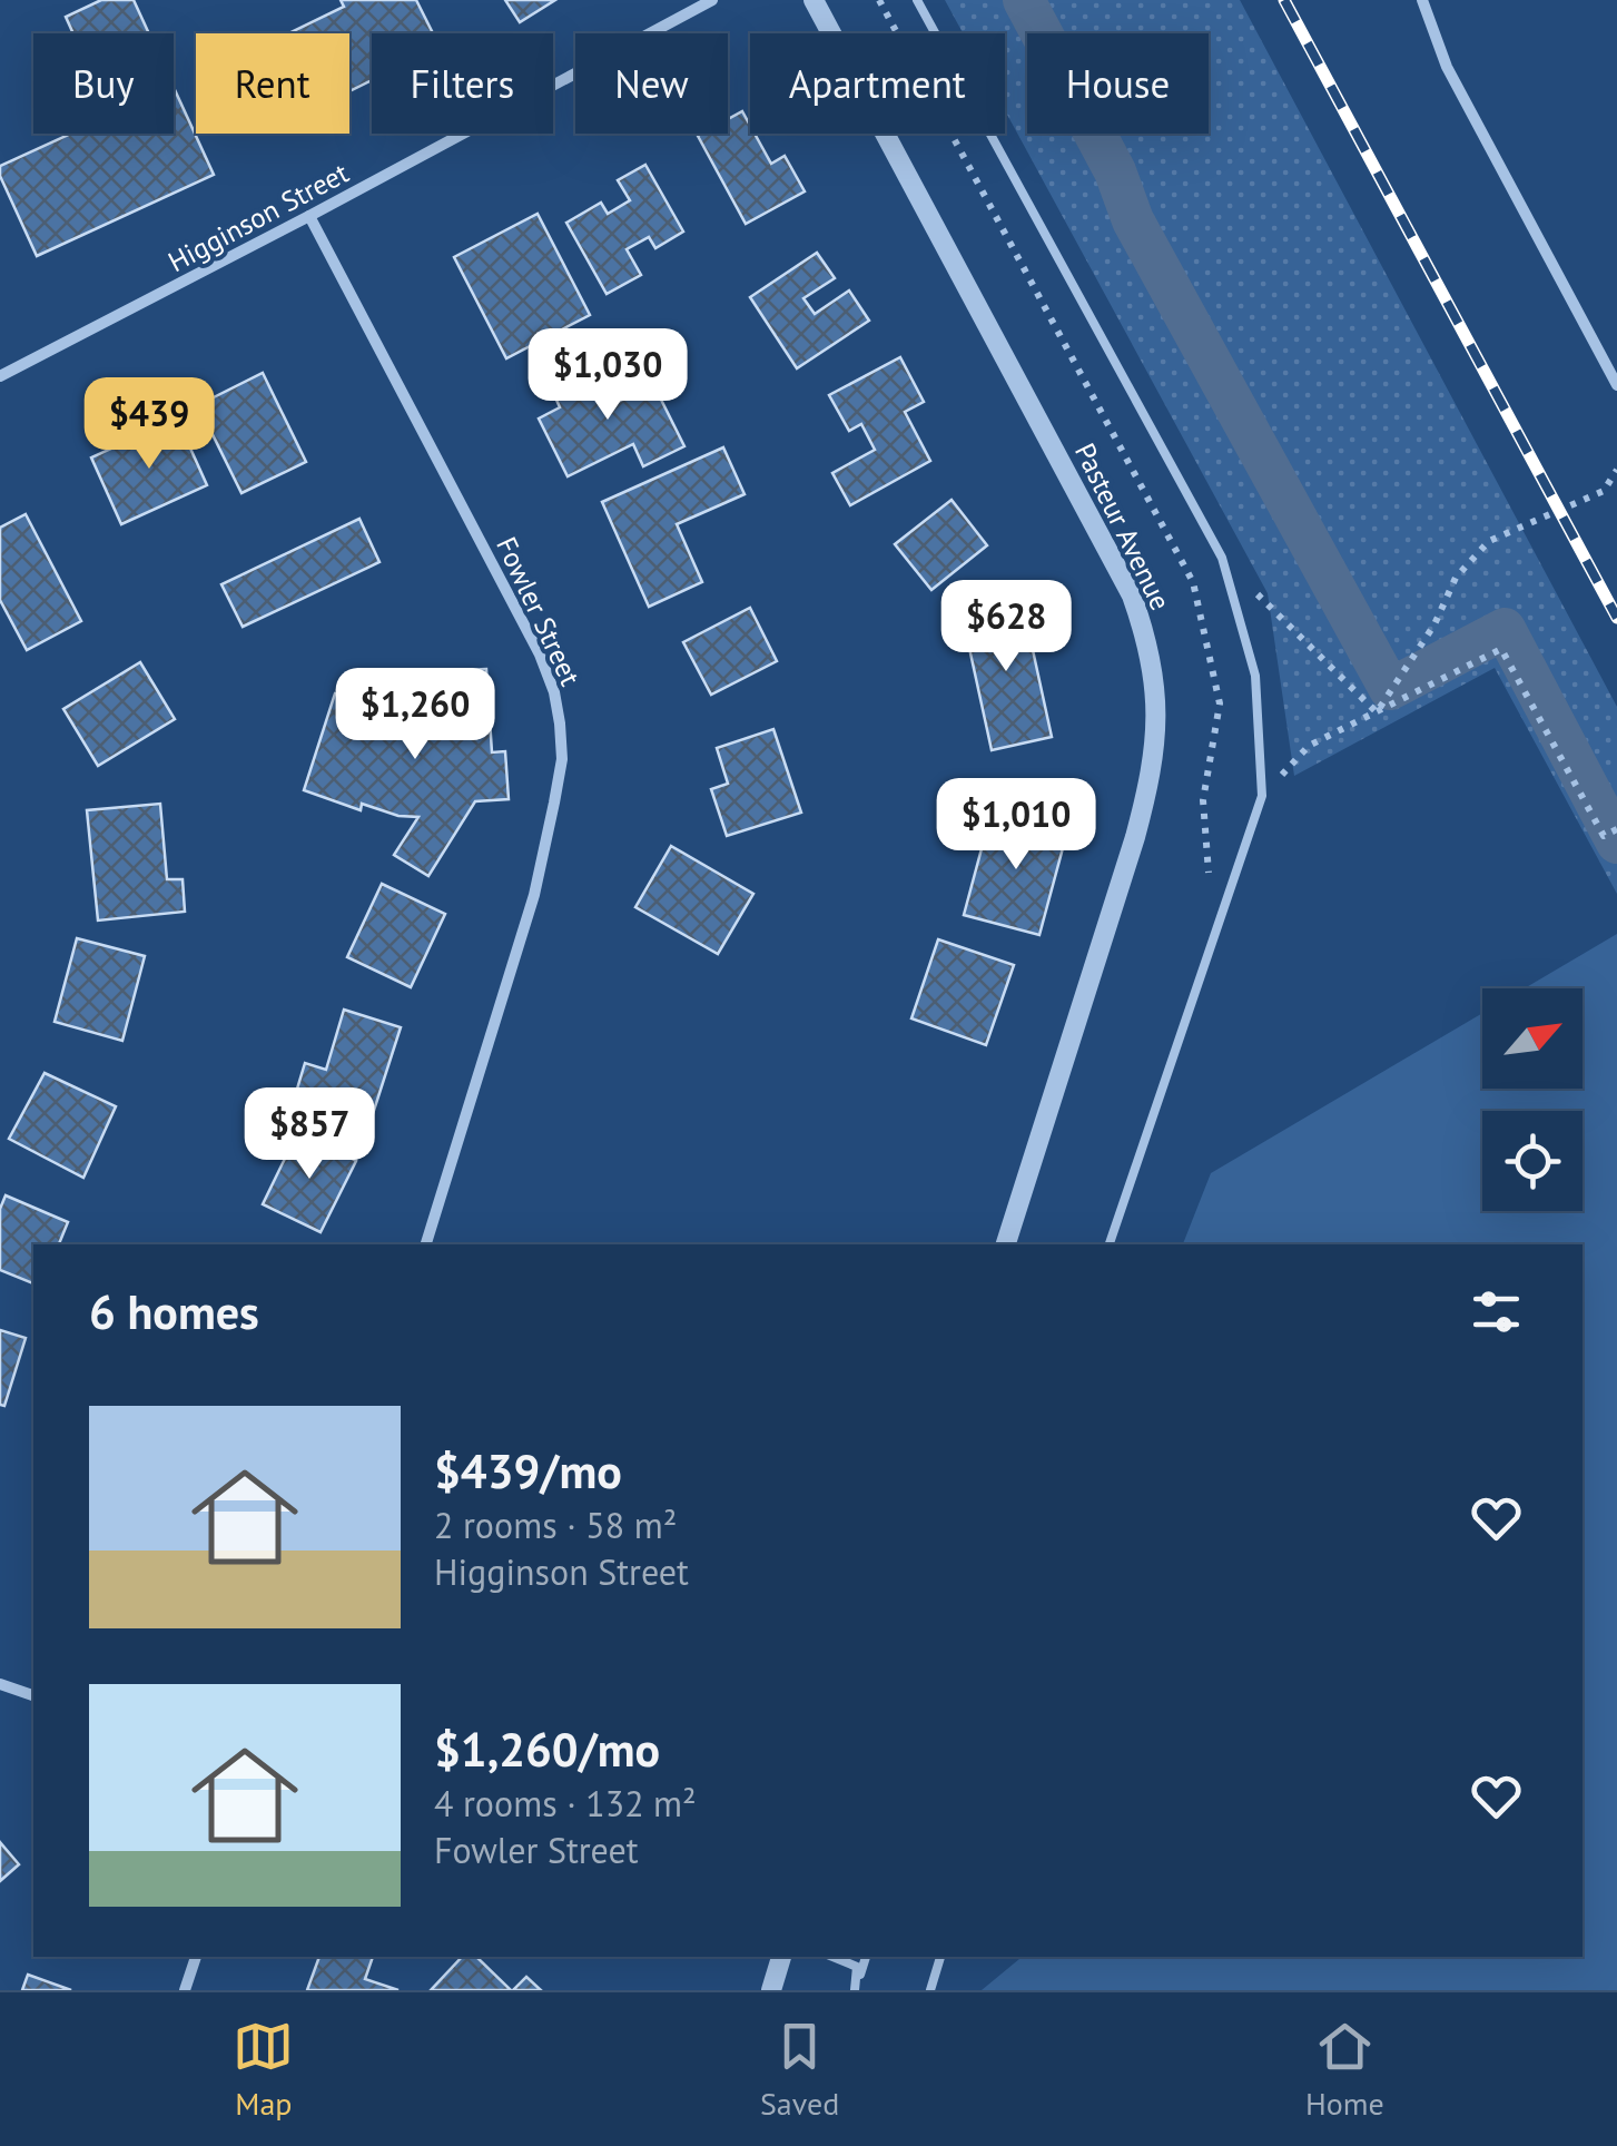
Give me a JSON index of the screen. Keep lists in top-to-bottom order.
{
  "streets": {
    "street": ["Higginson Street", "Pasteur Avenue", "Fowler Street"]
  },
  "crossings": [
    ["Higginson Street", "Fowler Street"]
  ],
  "north": "top right",
  "page": {
    "chip": [
      "Buy",
      "Rent",
      "Filters",
      "New",
      "Apartment",
      "House"
    ],
    "price": [
      "$1,030",
      "$439",
      "$628",
      "$1,260",
      "$1,010",
      "$857"
    ],
    "heading": "6 homes",
    "list": [
      {
        "name": "$439/mo",
        "note": "2 rooms · 58 m² · Higginson Street"
      },
      {
        "name": "$1,260/mo",
        "note": "4 rooms · 132 m² · Fowler Street"
      }
    ],
    "tabs": ["Map", "Saved", "Home"]
  }
}
